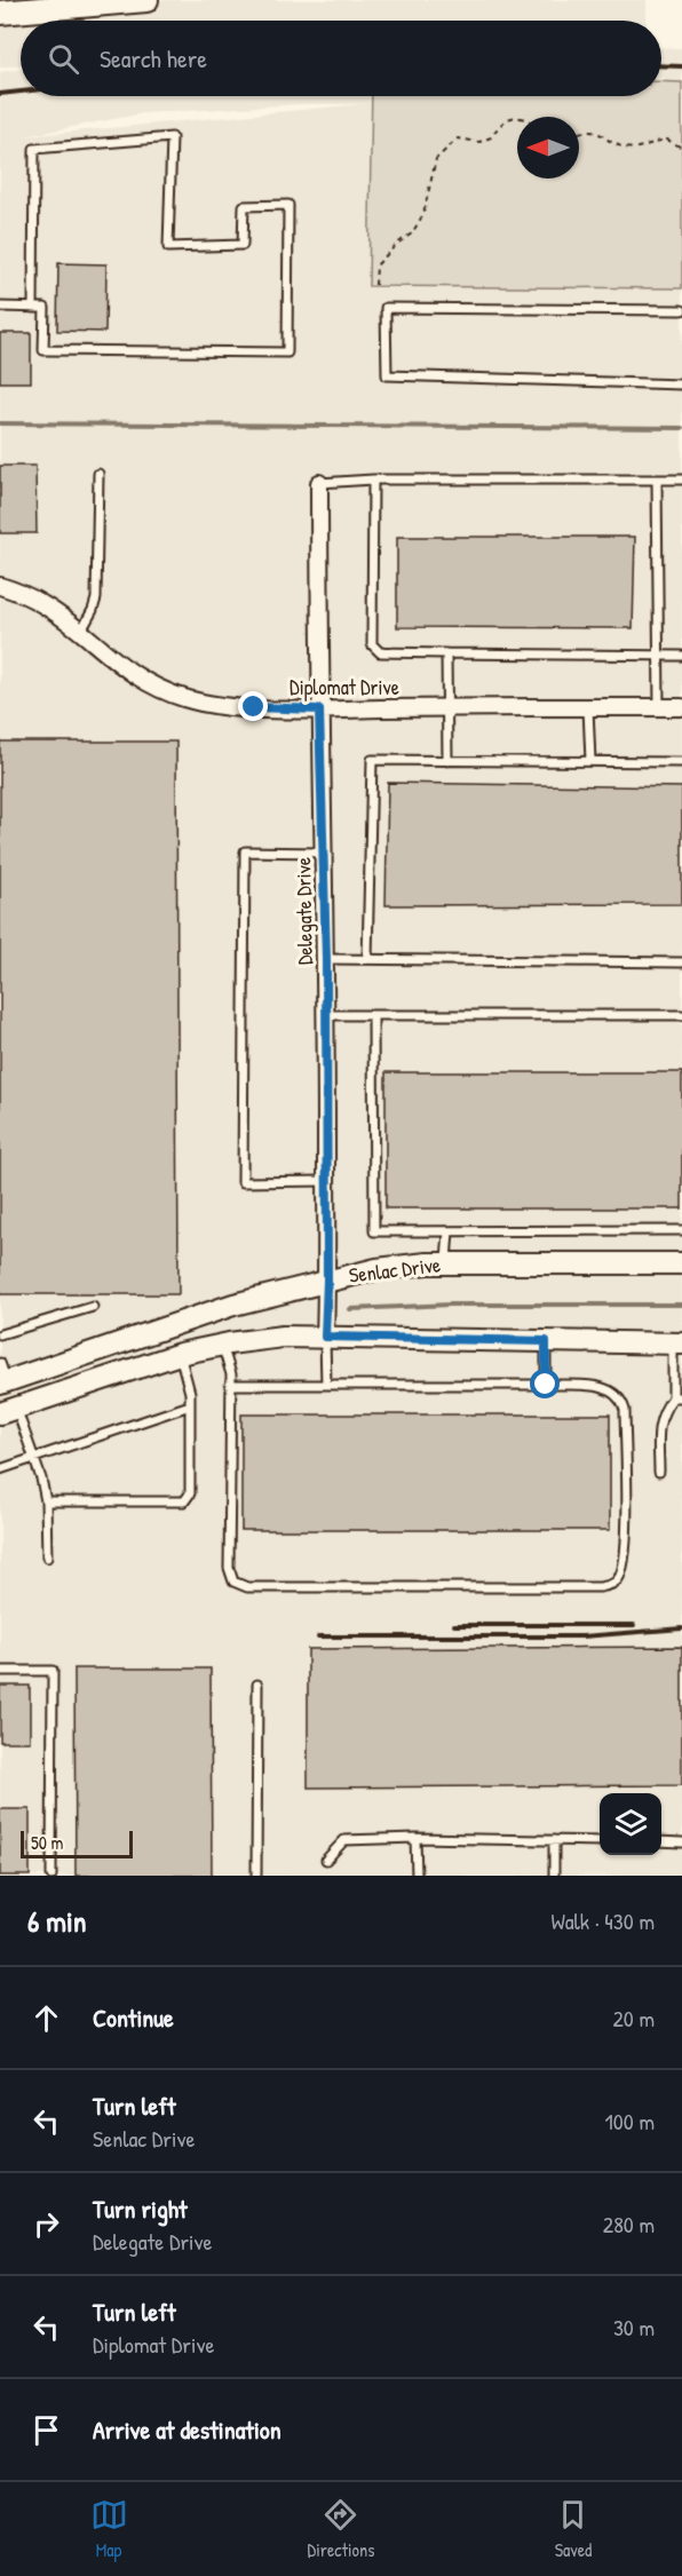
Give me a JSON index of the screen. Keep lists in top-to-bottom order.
{
  "streets": {
    "street": ["Diplomat Drive", "Delegate Drive", "Senlac Drive"]
  },
  "crossings": [
    ["Diplomat Drive", "Delegate Drive"],
    ["Delegate Drive", "Senlac Drive"]
  ],
  "scale_bar": "50 m",
  "north": "left",
  "page": {
    "search": "Search here",
    "scale": "50 m",
    "heading": ["6 min", "Walk · 430 m"],
    "list": [
      ["Continue", "20 m"],
      ["Turn left", "Senlac Drive", "100 m"],
      ["Turn right", "Delegate Drive", "280 m"],
      ["Turn left", "Diplomat Drive", "30 m"],
      "Arrive at destination"
    ],
    "nav": ["Map", "Directions", "Saved"]
  }
}
